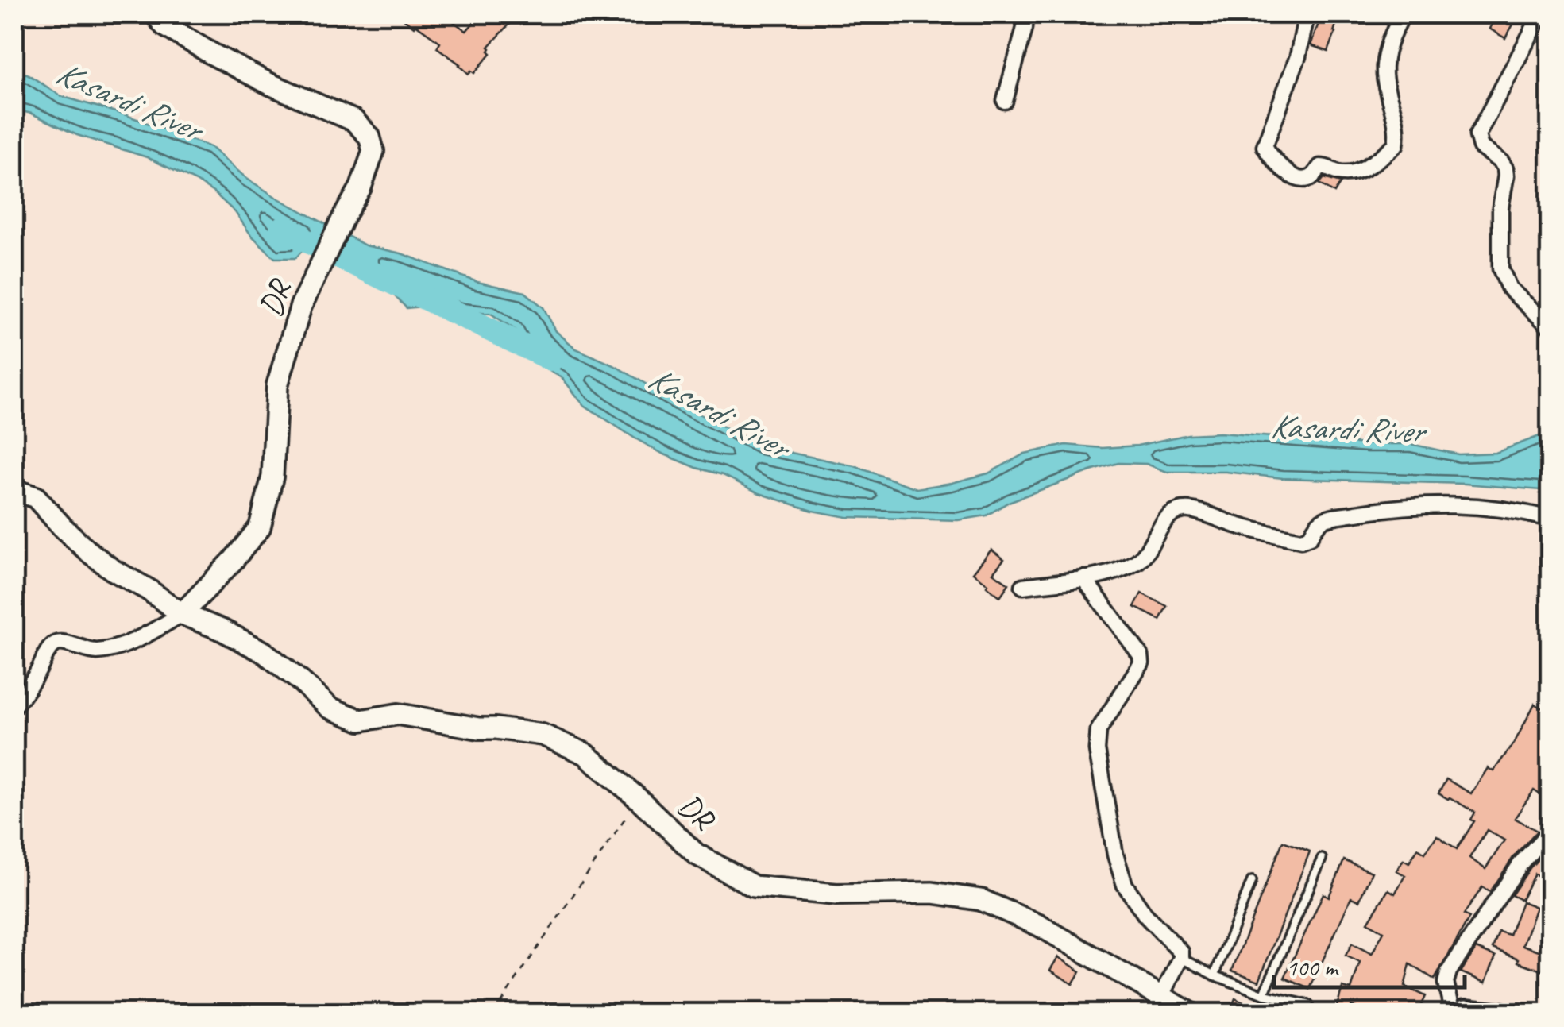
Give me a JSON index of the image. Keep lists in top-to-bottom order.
{
  "streets": {
    "main road": ["DR"]
  },
  "water": ["Kasardi River"],
  "scale_bar": "100 m"
}
